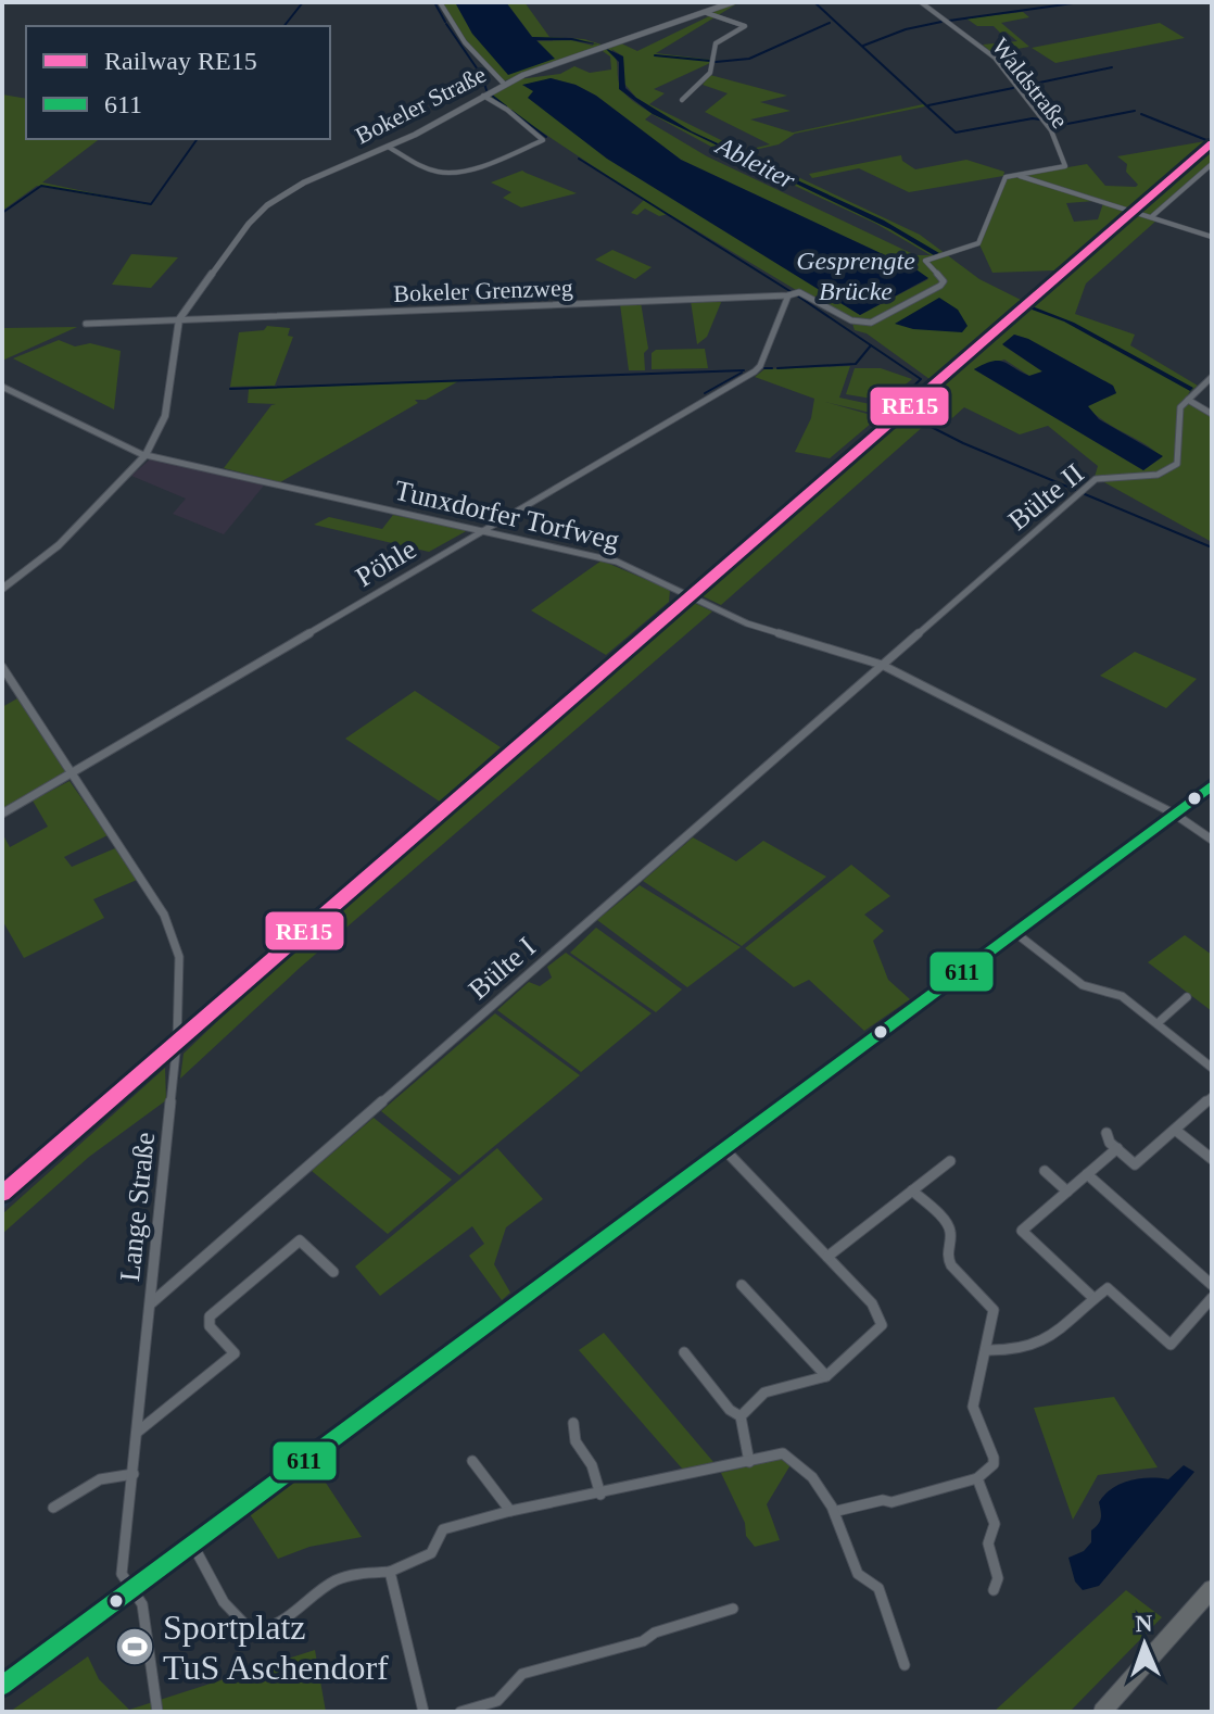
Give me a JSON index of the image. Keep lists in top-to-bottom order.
{
  "streets": {
    "street": [
      "Waldstraße",
      "Bokeler Straße",
      "Bokeler Grenzweg",
      "Bülte II",
      "Tunxdorfer Torfweg",
      "Pöhle",
      "Bülte I",
      "Lange Straße"
    ]
  },
  "crossings": [
    ["Bokeler Straße", "Bokeler Grenzweg"],
    ["Bokeler Straße", "Tunxdorfer Torfweg"],
    ["Bokeler Grenzweg", "Pöhle"],
    ["Bülte II", "Tunxdorfer Torfweg"],
    ["Bülte II", "Bülte I"],
    ["Tunxdorfer Torfweg", "Pöhle"],
    ["Tunxdorfer Torfweg", "Bülte I"],
    ["Pöhle", "Lange Straße"],
    ["Bülte I", "Lange Straße"]
  ],
  "water": ["Ableiter", "Gesprengte Brücke"],
  "places": {
    "sports": ["Sportplatz TuS Aschendorf"]
  },
  "lines": ["rail line RE15", "transit line 611"],
  "legend": ["Railway RE15", "611"],
  "north": "top"
}
